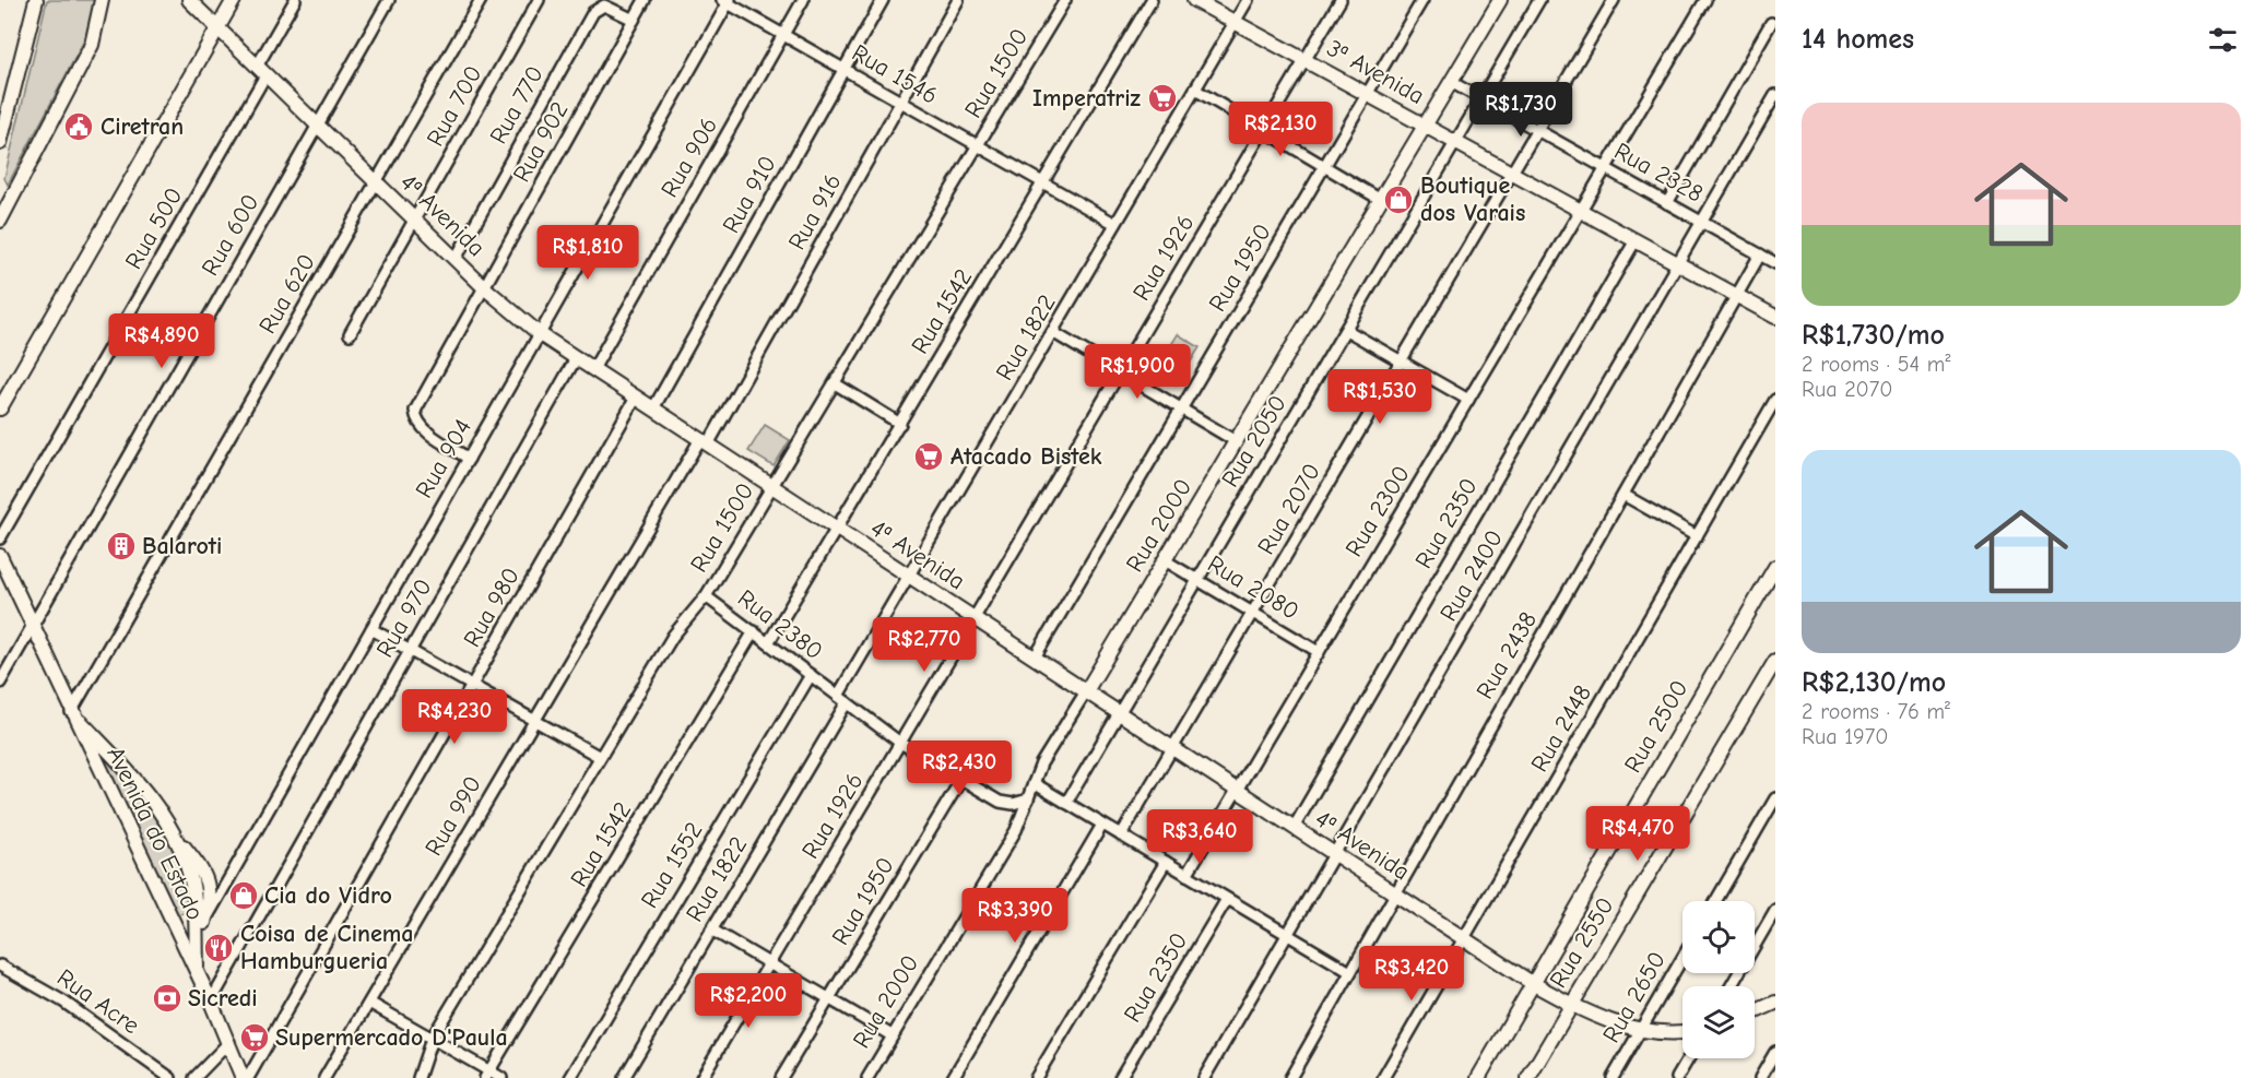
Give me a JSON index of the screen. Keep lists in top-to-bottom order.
{
  "streets": {
    "main road": [
      "3ª Avenida",
      "4ª Avenida",
      "Rua 2000",
      "Rua 2500",
      "Avenida do Estado",
      "Rua 2550"
    ],
    "street": [
      "Rua 1500",
      "Rua 1546",
      "Rua 770",
      "Rua 700",
      "Rua 902",
      "Rua 906",
      "Rua 2328",
      "Rua 910",
      "Rua 916",
      "Rua 500",
      "Rua 600",
      "Rua 1926",
      "Rua 1950",
      "Rua 620",
      "Rua 1542",
      "Rua 1822",
      "Rua 2050",
      "Rua 904",
      "Rua 2070",
      "Rua 2300",
      "Rua 2350",
      "Rua 2400",
      "Rua 2080",
      "Rua 980",
      "Rua 970",
      "Rua 2380",
      "Rua 2438",
      "Rua 2448",
      "Rua 990",
      "Rua 1552",
      "Rua 2650",
      "Rua Acre"
    ]
  },
  "crossings": [
    ["3ª Avenida", "Rua 1926"],
    ["3ª Avenida", "Rua 1950"],
    ["3ª Avenida", "Rua 1822"],
    ["3ª Avenida", "Rua 2050"],
    ["3ª Avenida", "Rua 2070"],
    ["3ª Avenida", "Rua 2300"],
    ["3ª Avenida", "Rua 2350"],
    ["3ª Avenida", "Rua 2000"],
    ["3ª Avenida", "Rua 2400"],
    ["3ª Avenida", "Rua 2438"],
    ["Rua 1500", "Rua 1546"],
    ["Rua 1500", "4ª Avenida"],
    ["Rua 1500", "Rua 2380"],
    ["Rua 1546", "Rua 906"],
    ["Rua 1546", "Rua 910"],
    ["Rua 1546", "Rua 916"],
    ["Rua 1546", "Rua 1542"],
    ["Rua 1546", "Rua 1822"],
    ["Rua 1546", "Rua 904"],
    ["Rua 770", "Rua 902"],
    ["Rua 770", "4ª Avenida"],
    ["Rua 700", "4ª Avenida"],
    ["Rua 902", "4ª Avenida"],
    ["Rua 902", "Rua 904"],
    ["Rua 906", "4ª Avenida"],
    ["Rua 2328", "Rua 2050"],
    ["Rua 2328", "Rua 2070"],
    ["Rua 2328", "Rua 2300"],
    ["Rua 2328", "Rua 2000"],
    ["Rua 2328", "Rua 2400"],
    ["Rua 2328", "Rua 2438"],
    ["Rua 910", "4ª Avenida"],
    ["Rua 916", "4ª Avenida"],
    ["Rua 916", "Rua 990"],
    ["4ª Avenida", "Rua 500"],
    ["4ª Avenida", "Rua 600"],
    ["4ª Avenida", "Rua 1926"],
    ["4ª Avenida", "Rua 1950"],
    ["4ª Avenida", "Rua 620"],
    ["4ª Avenida", "Rua 1542"],
    ["4ª Avenida", "Rua 1822"],
    ["4ª Avenida", "Rua 2050"],
    ["4ª Avenida", "Rua 904"],
    ["4ª Avenida", "Rua 2070"],
    ["4ª Avenida", "Rua 2300"],
    ["4ª Avenida", "Rua 2350"],
    ["4ª Avenida", "Rua 2000"],
    ["4ª Avenida", "Rua 2400"],
    ["4ª Avenida", "Rua 980"],
    ["4ª Avenida", "Rua 970"],
    ["4ª Avenida", "Rua 2438"],
    ["4ª Avenida", "Rua 2500"],
    ["4ª Avenida", "Rua 2448"],
    ["4ª Avenida", "Rua 990"],
    ["4ª Avenida", "Rua 2550"],
    ["4ª Avenida", "Rua 2650"],
    ["Rua 600", "Avenida do Estado"],
    ["Rua 1926", "Rua 2380"],
    ["Rua 1950", "Rua 2380"],
    ["Rua 620", "Avenida do Estado"],
    ["Rua 1542", "Rua 2380"],
    ["Rua 1822", "Rua 2380"],
    ["Rua 2050", "Rua 2080"],
    ["Rua 904", "Avenida do Estado"],
    ["Rua 2070", "Rua 2080"],
    ["Rua 2300", "Rua 2080"],
    ["Rua 2000", "Rua 2080"],
    ["Rua 2000", "Rua 2380"],
    ["Rua 970", "Avenida do Estado"],
    ["Rua 2380", "Rua 1552"]
  ],
  "places": {
    "supermarket": ["Imperatriz", "Atacado Bistek", "Supermercado D'Paula"],
    "public building": ["Ciretran"],
    "shop": ["Boutique dos Varais", "Cia do Vidro"],
    "building": ["Balaroti"],
    "restaurant": ["Coisa de Cinema Hamburgueria"],
    "bank": ["Sicredi"]
  },
  "page": {
    "heading": "14 homes",
    "list": [
      {
        "name": "R$1,730/mo",
        "note": "2 rooms · 54 m² · Rua 2070"
      },
      {
        "name": "R$2,130/mo",
        "note": "2 rooms · 76 m² · Rua 1970"
      }
    ],
    "price": [
      "R$1,730",
      "R$2,130",
      "R$1,810",
      "R$4,890",
      "R$1,900",
      "R$1,530",
      "R$2,770",
      "R$4,230",
      "R$2,430",
      "R$4,470",
      "R$3,640",
      "R$3,390",
      "R$3,420",
      "R$2,200"
    ]
  }
}
